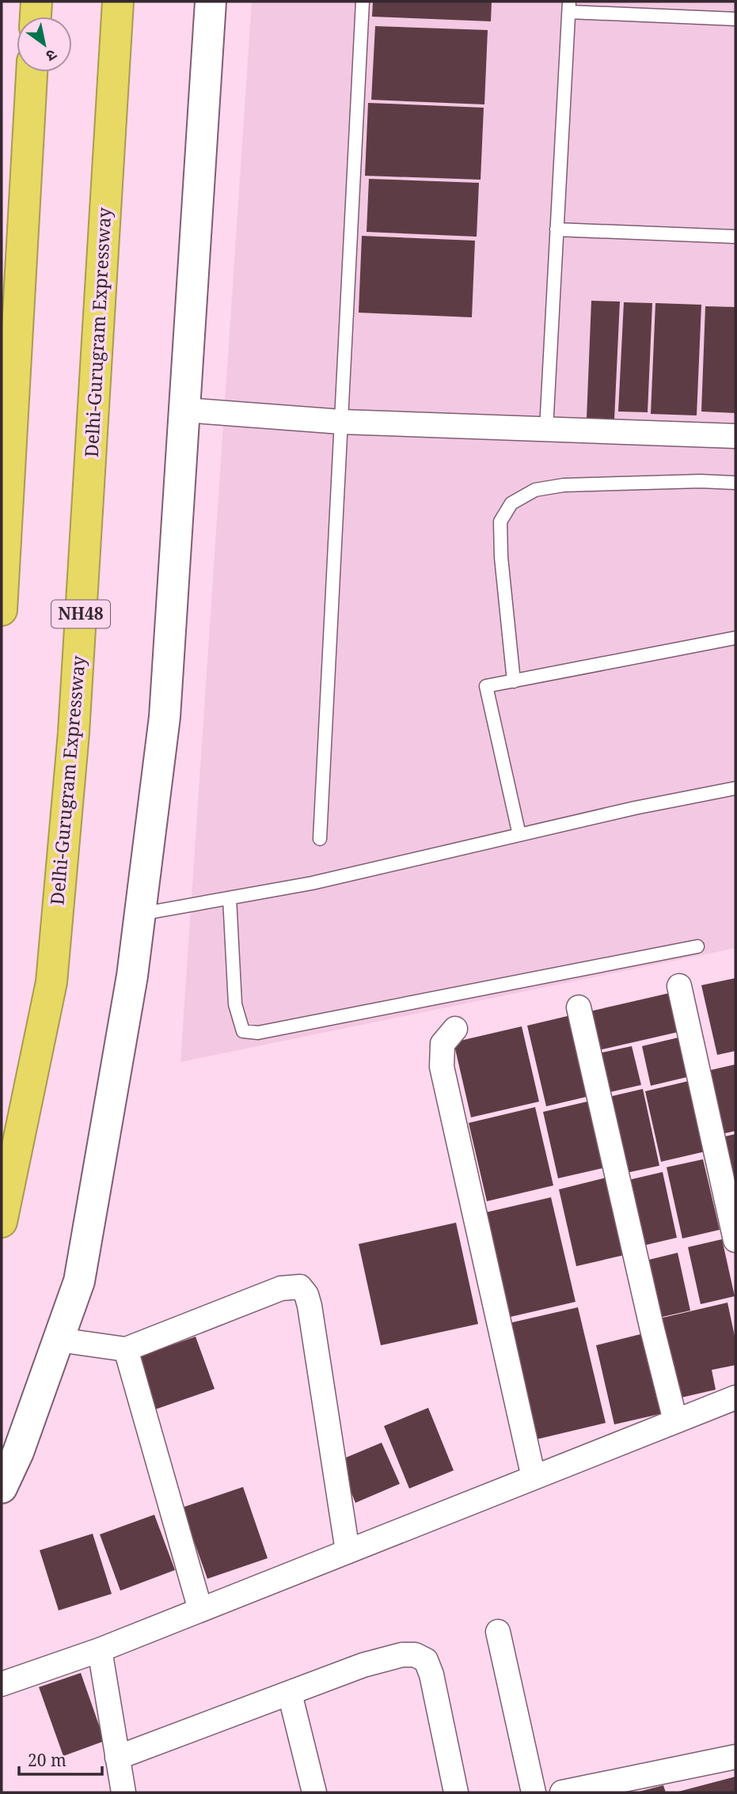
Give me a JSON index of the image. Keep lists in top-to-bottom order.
{
  "streets": {
    "highway": ["Delhi-Gurugram Expressway", "NH48"]
  },
  "scale_bar": "20 m",
  "north": "bottom right"
}
